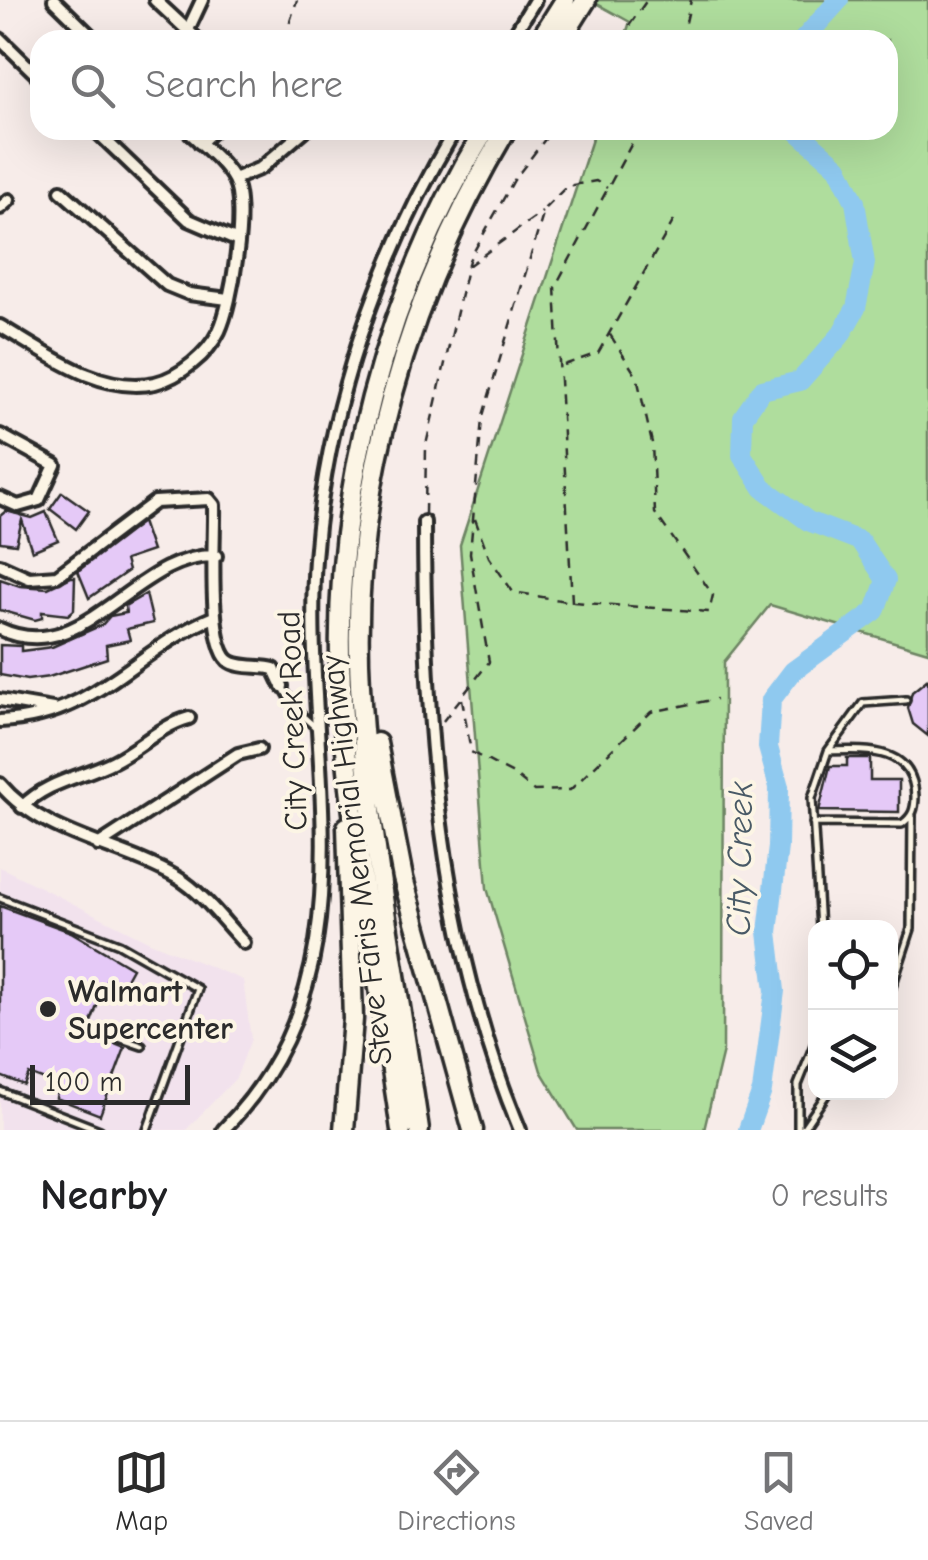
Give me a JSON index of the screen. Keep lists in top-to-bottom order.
{
  "streets": {
    "highway": ["Steve Faris Memorial Highway"],
    "street": ["City Creek Road"]
  },
  "water": ["City Creek"],
  "places": ["Walmart Supercenter"],
  "scale_bar": "100 m",
  "page": {
    "search": "Search here",
    "scale": "100 m",
    "heading": ["Nearby", "0 results"],
    "nav": ["Map", "Directions", "Saved"]
  }
}
